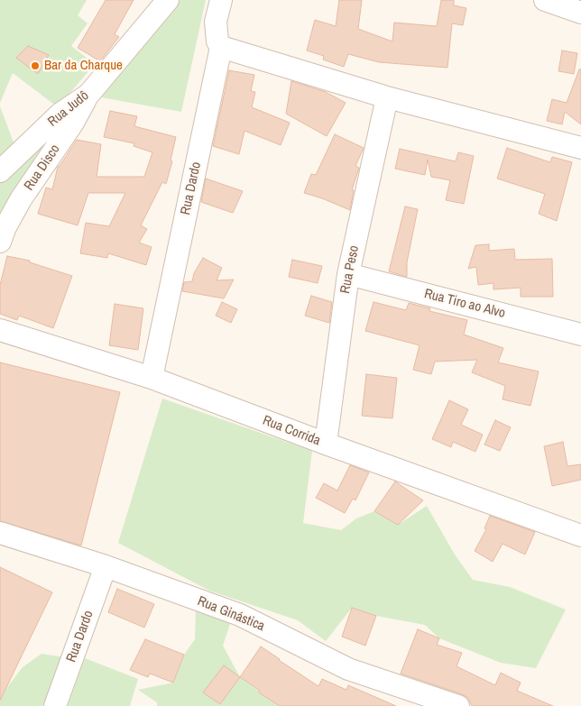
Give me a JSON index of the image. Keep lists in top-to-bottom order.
{
  "streets": {
    "street": [
      "Rua Judô",
      "Rua Disco",
      "Rua Dardo",
      "Rua Peso",
      "Rua Tiro ao Alvo",
      "Rua Corrida",
      "Rua Ginástica"
    ]
  },
  "crossings": [
    ["Rua Judô", "Rua Disco"],
    ["Rua Dardo", "Rua Corrida"],
    ["Rua Dardo", "Rua Ginástica"],
    ["Rua Peso", "Rua Tiro ao Alvo"],
    ["Rua Peso", "Rua Corrida"]
  ],
  "places": ["Bar da Charque"]
}
